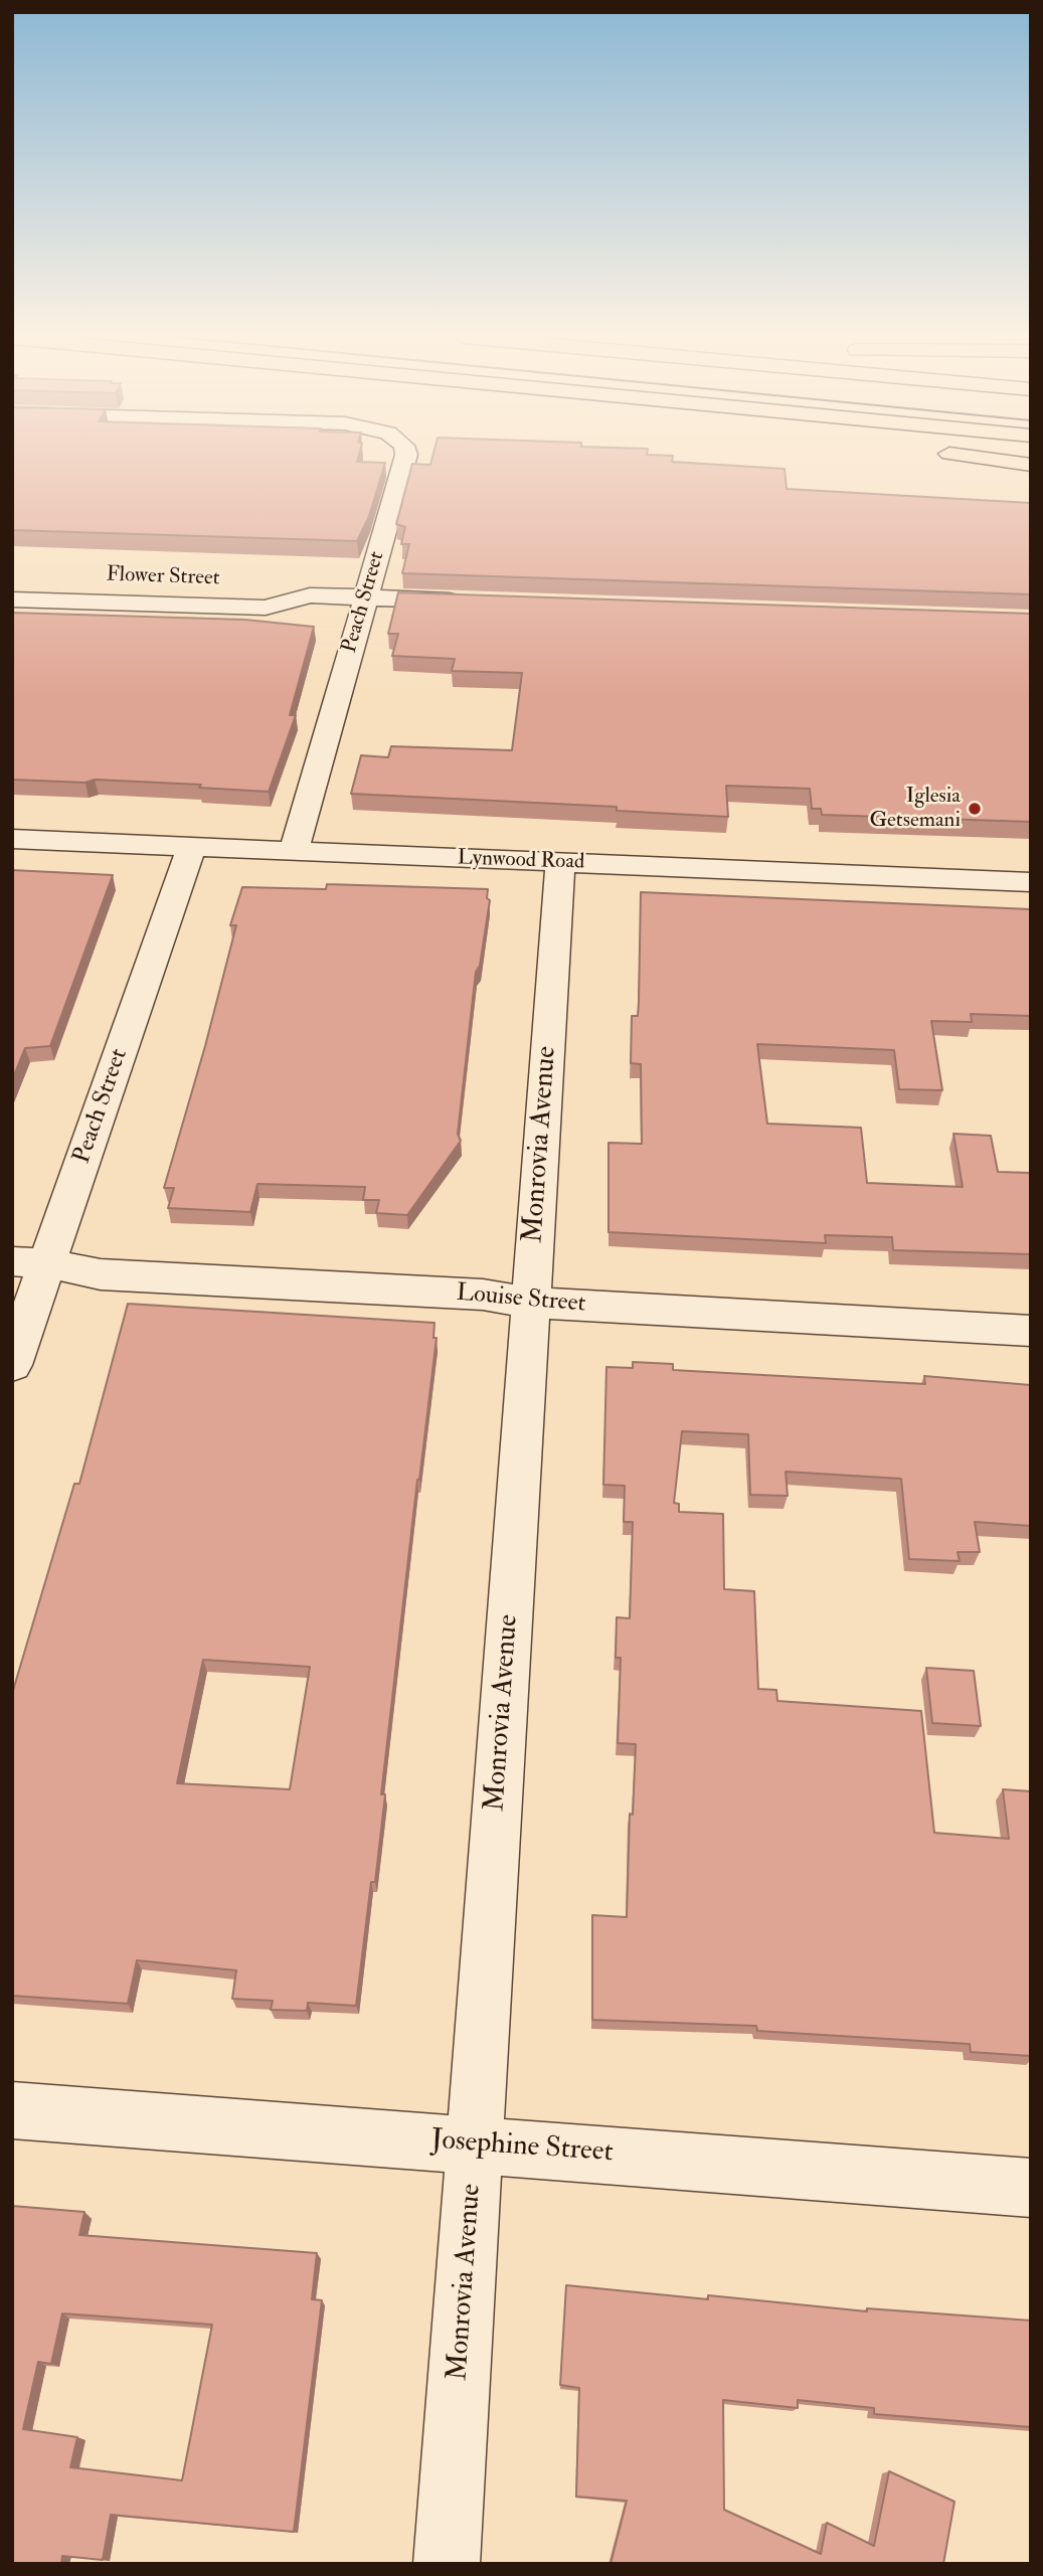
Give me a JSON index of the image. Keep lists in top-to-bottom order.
{
  "streets": {
    "street": [
      "Flower Street",
      "Peach Street",
      "Lynwood Road",
      "Monrovia Avenue",
      "Louise Street",
      "Josephine Street"
    ]
  },
  "crossings": [
    ["Flower Street", "Peach Street"],
    ["Peach Street", "Lynwood Road"],
    ["Peach Street", "Louise Street"],
    ["Lynwood Road", "Monrovia Avenue"],
    ["Monrovia Avenue", "Louise Street"],
    ["Monrovia Avenue", "Josephine Street"]
  ],
  "places": ["Iglesia Getsemani"]
}
